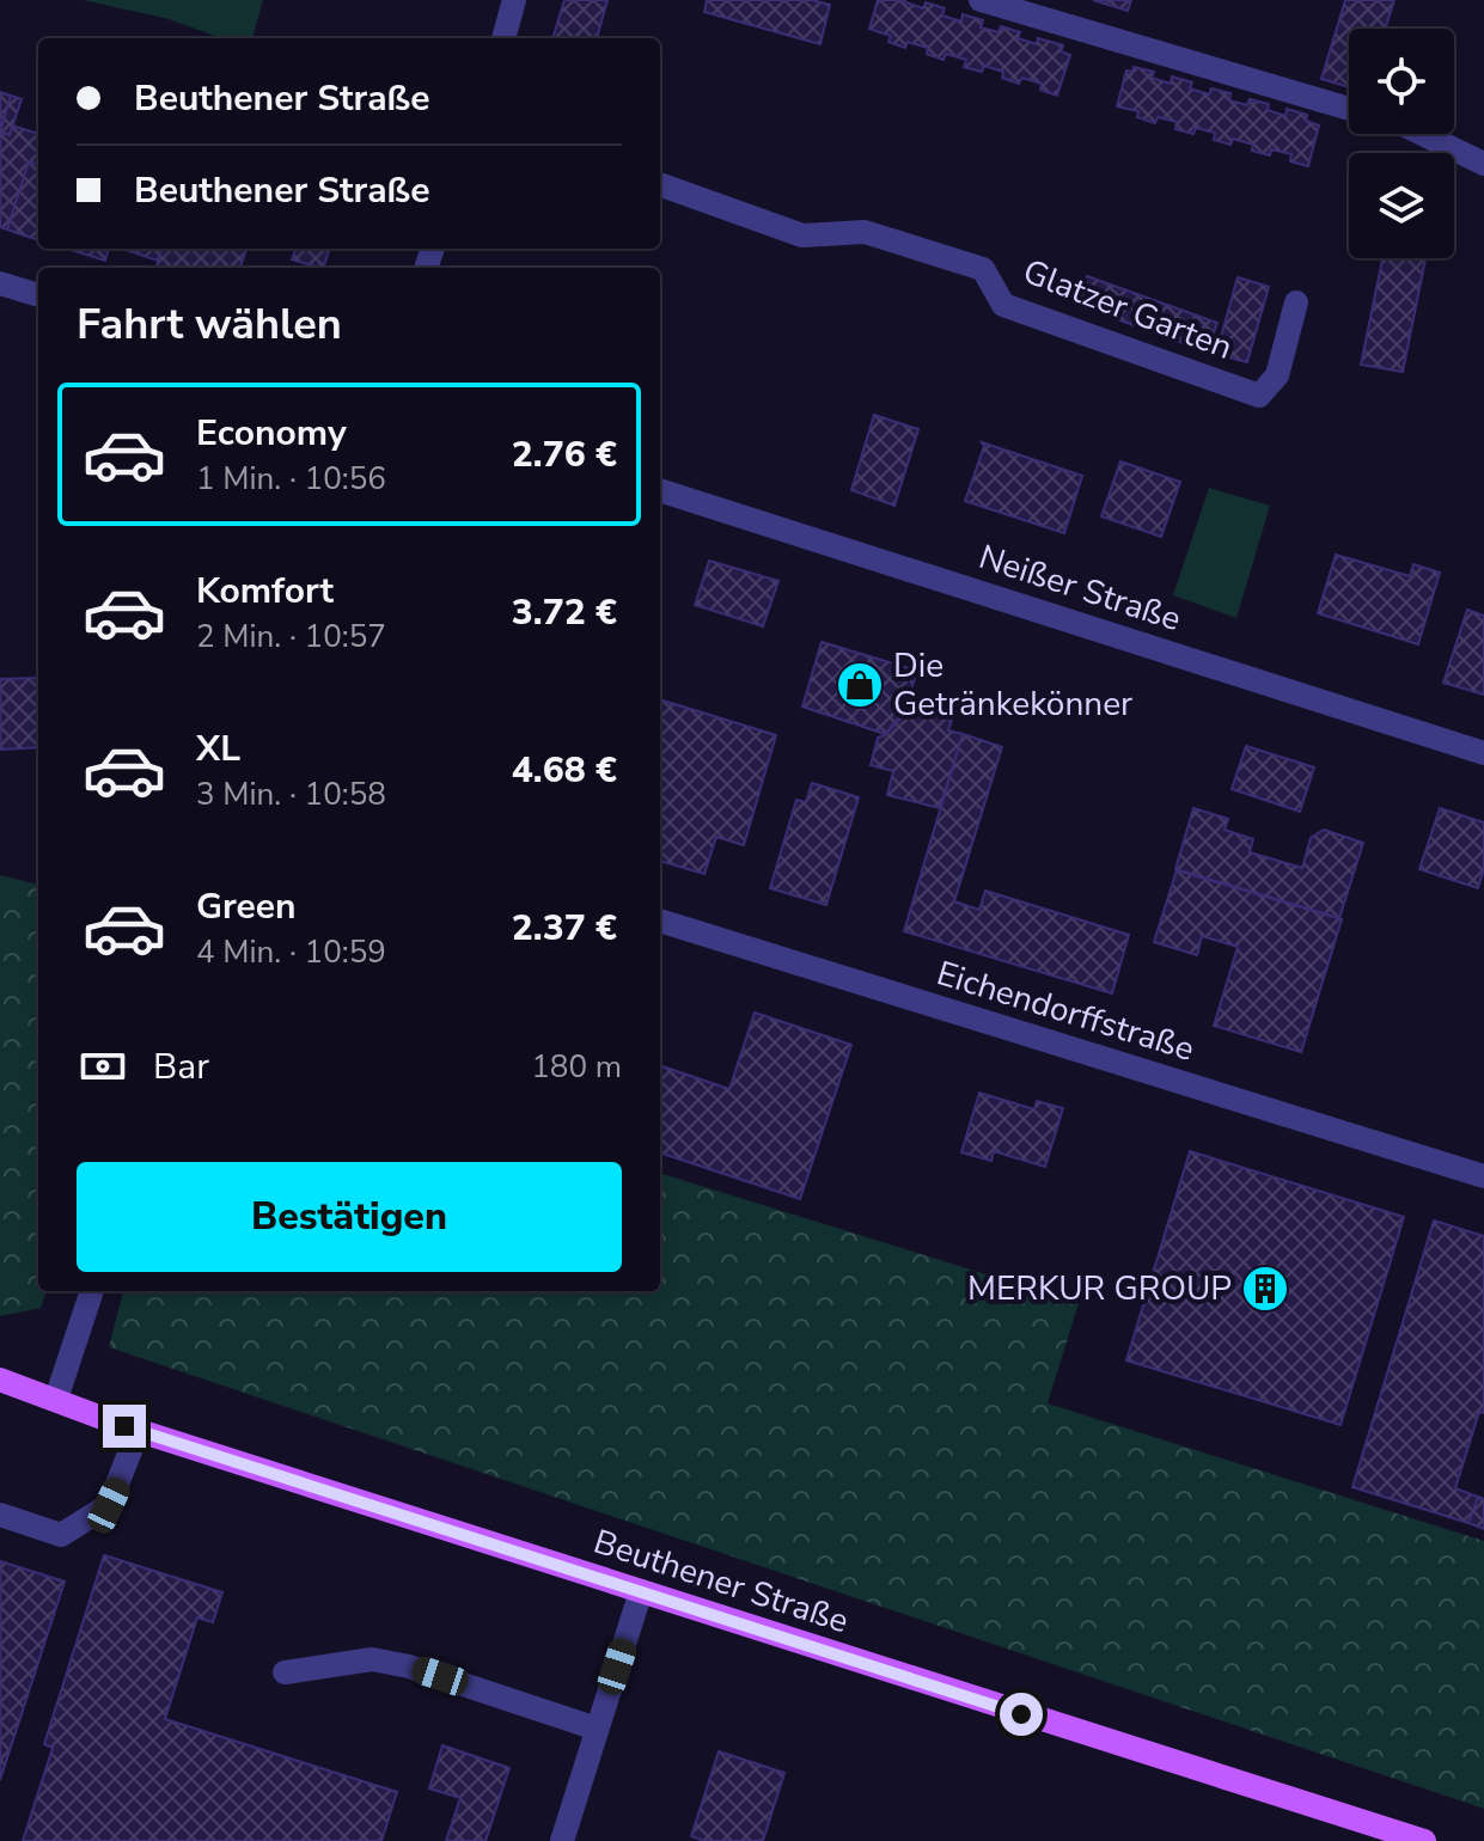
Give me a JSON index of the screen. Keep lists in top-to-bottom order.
{
  "streets": {
    "main road": ["Beuthener Straße"],
    "street": ["Glatzer Garten", "Neißer Straße", "Eichendorffstraße"]
  },
  "places": {
    "shop": ["Die Getränkekönner"],
    "building": ["MERKUR GROUP"]
  },
  "page": {
    "banner": ["Beuthener Straße", "Beuthener Straße"],
    "heading": "Fahrt wählen",
    "list": [
      {
        "name": "Economy",
        "note": "1 Min. · 10:56",
        "value": "2.76 €"
      },
      {
        "name": "Komfort",
        "note": "2 Min. · 10:57",
        "value": "3.72 €"
      },
      {
        "name": "XL",
        "note": "3 Min. · 10:58",
        "value": "4.68 €"
      },
      {
        "name": "Green",
        "note": "4 Min. · 10:59",
        "value": "2.37 €"
      }
    ],
    "pay": ["Bar", "180 m"],
    "buttons": "Bestätigen"
  }
}
